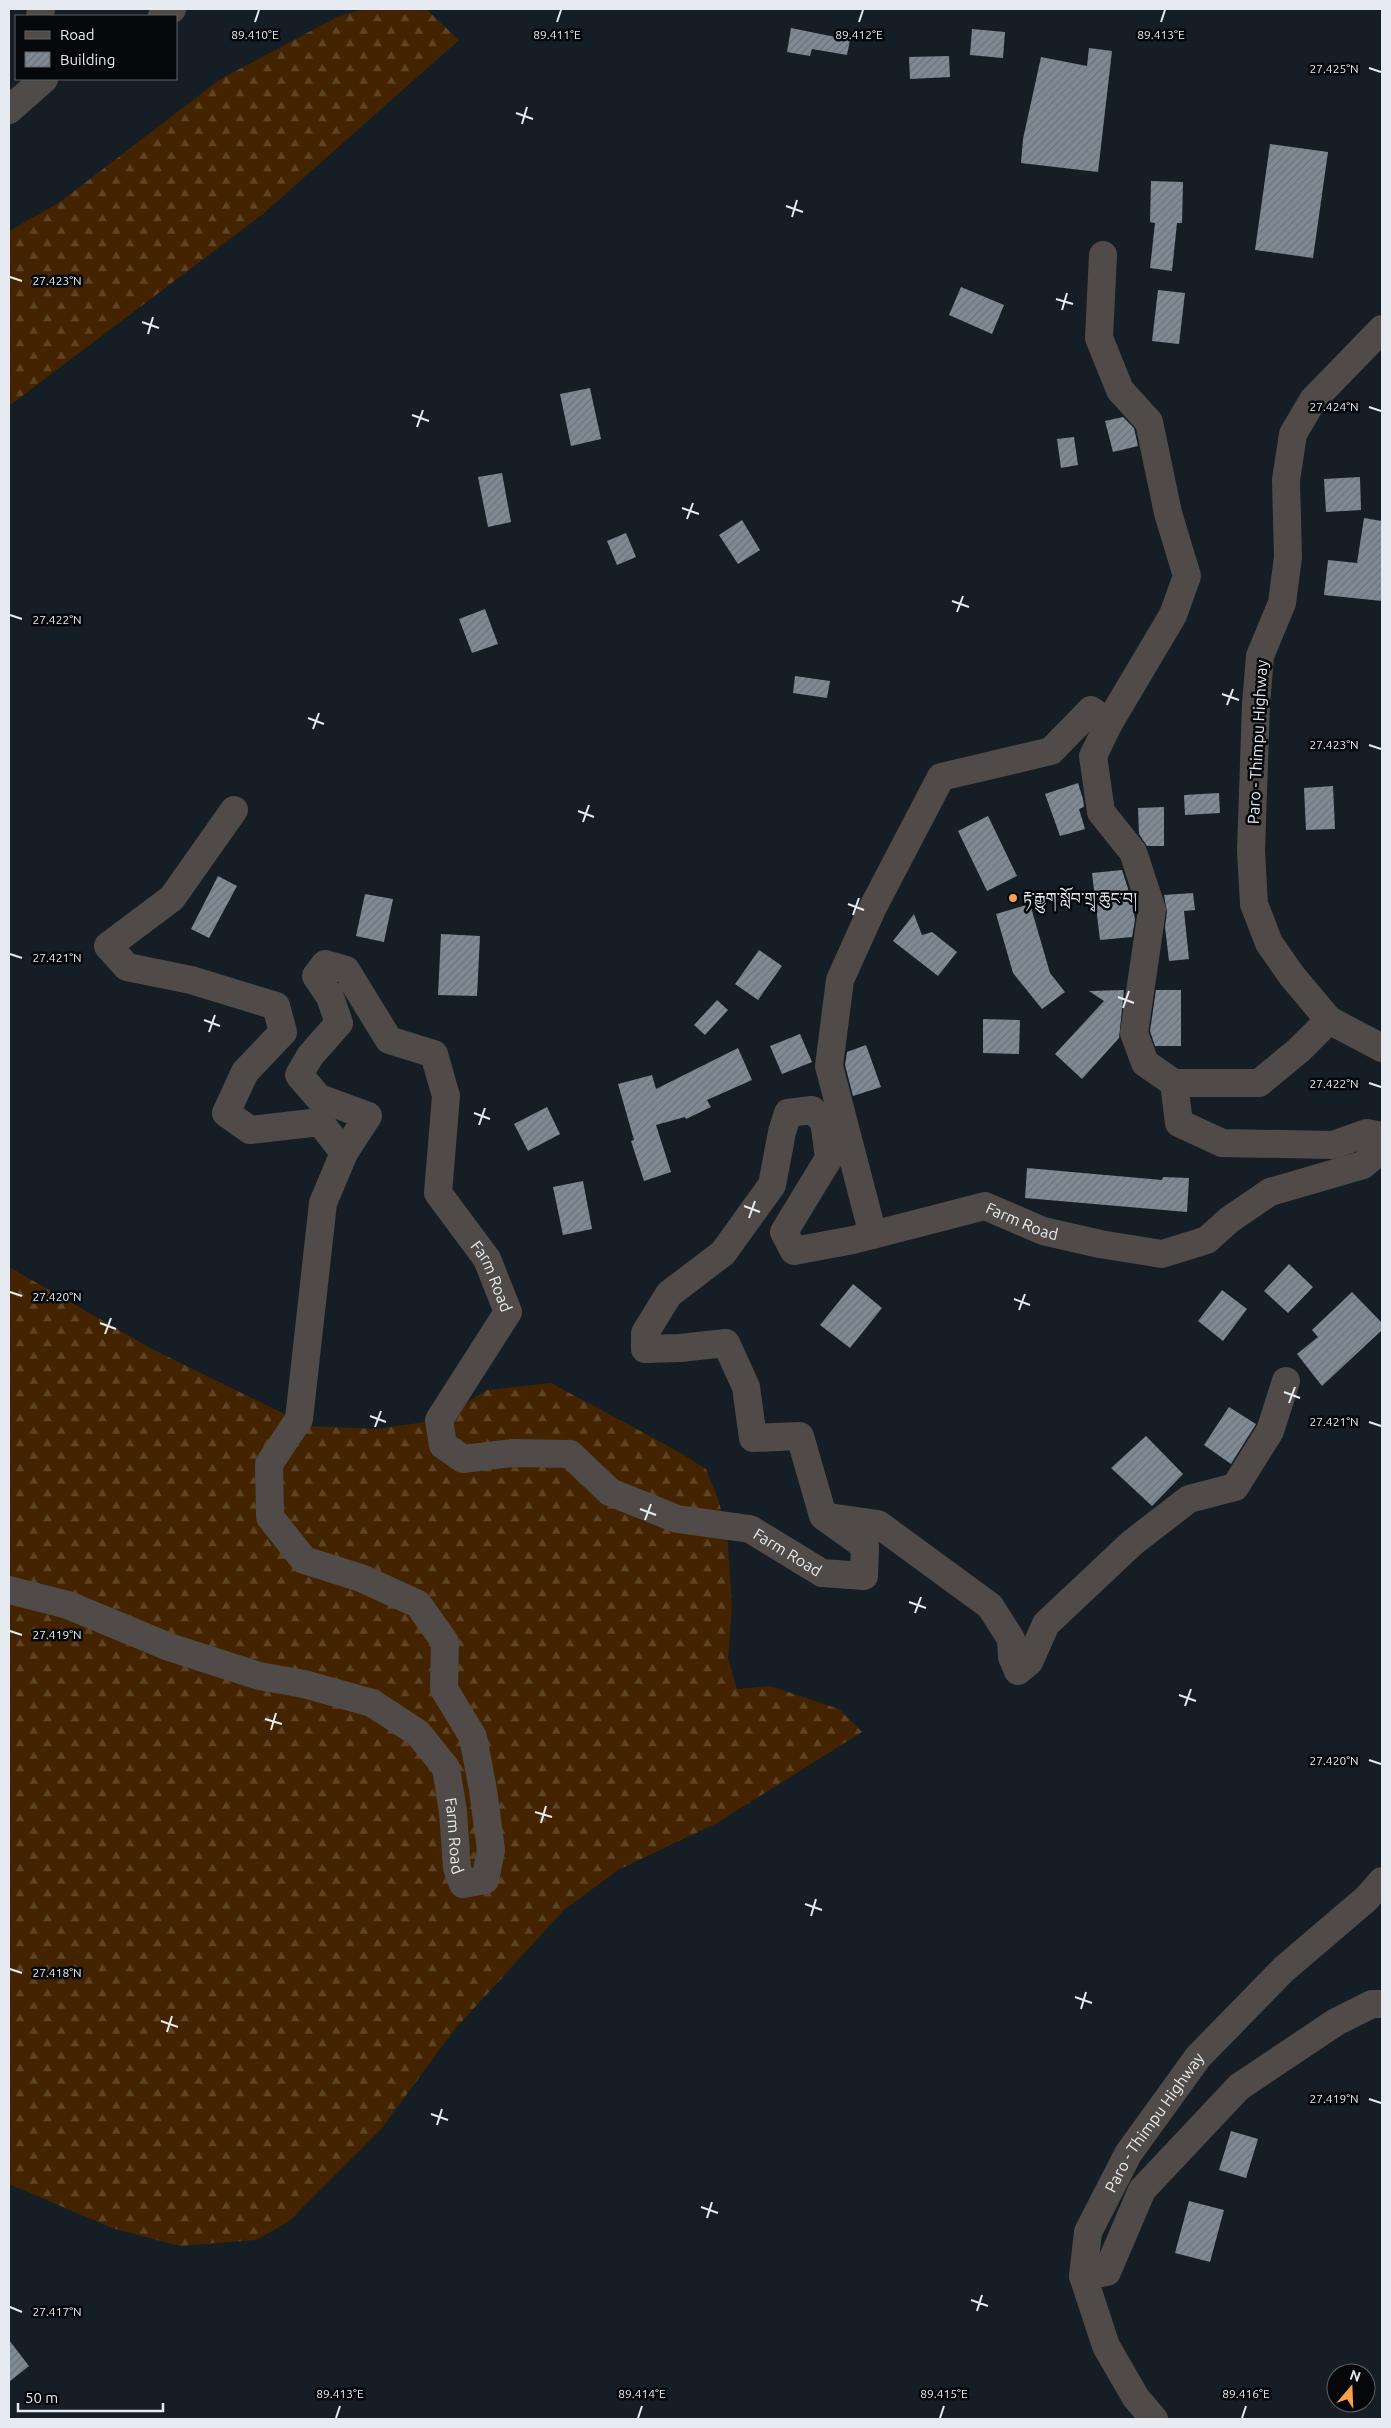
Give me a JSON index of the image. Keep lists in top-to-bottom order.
{
  "streets": {
    "street": ["Paro - Thimpu Highway", "Farm Road"]
  },
  "places": ["རྟ་རྒྱུག་སློབ་གྲྭ་ཆུང་བ།"],
  "legend": ["Road", "Building"],
  "scale_bar": "50 m",
  "north": "top",
  "coordinates": [
    "89.410°E",
    "89.412°E",
    "89.413°E",
    "89.411°E",
    "27.425°N",
    "27.423°N",
    "27.424°N",
    "27.422°N",
    "27.421°N",
    "27.420°N",
    "27.419°N",
    "27.418°N",
    "27.417°N",
    "89.414°E",
    "89.415°E",
    "89.416°E"
  ]
}
